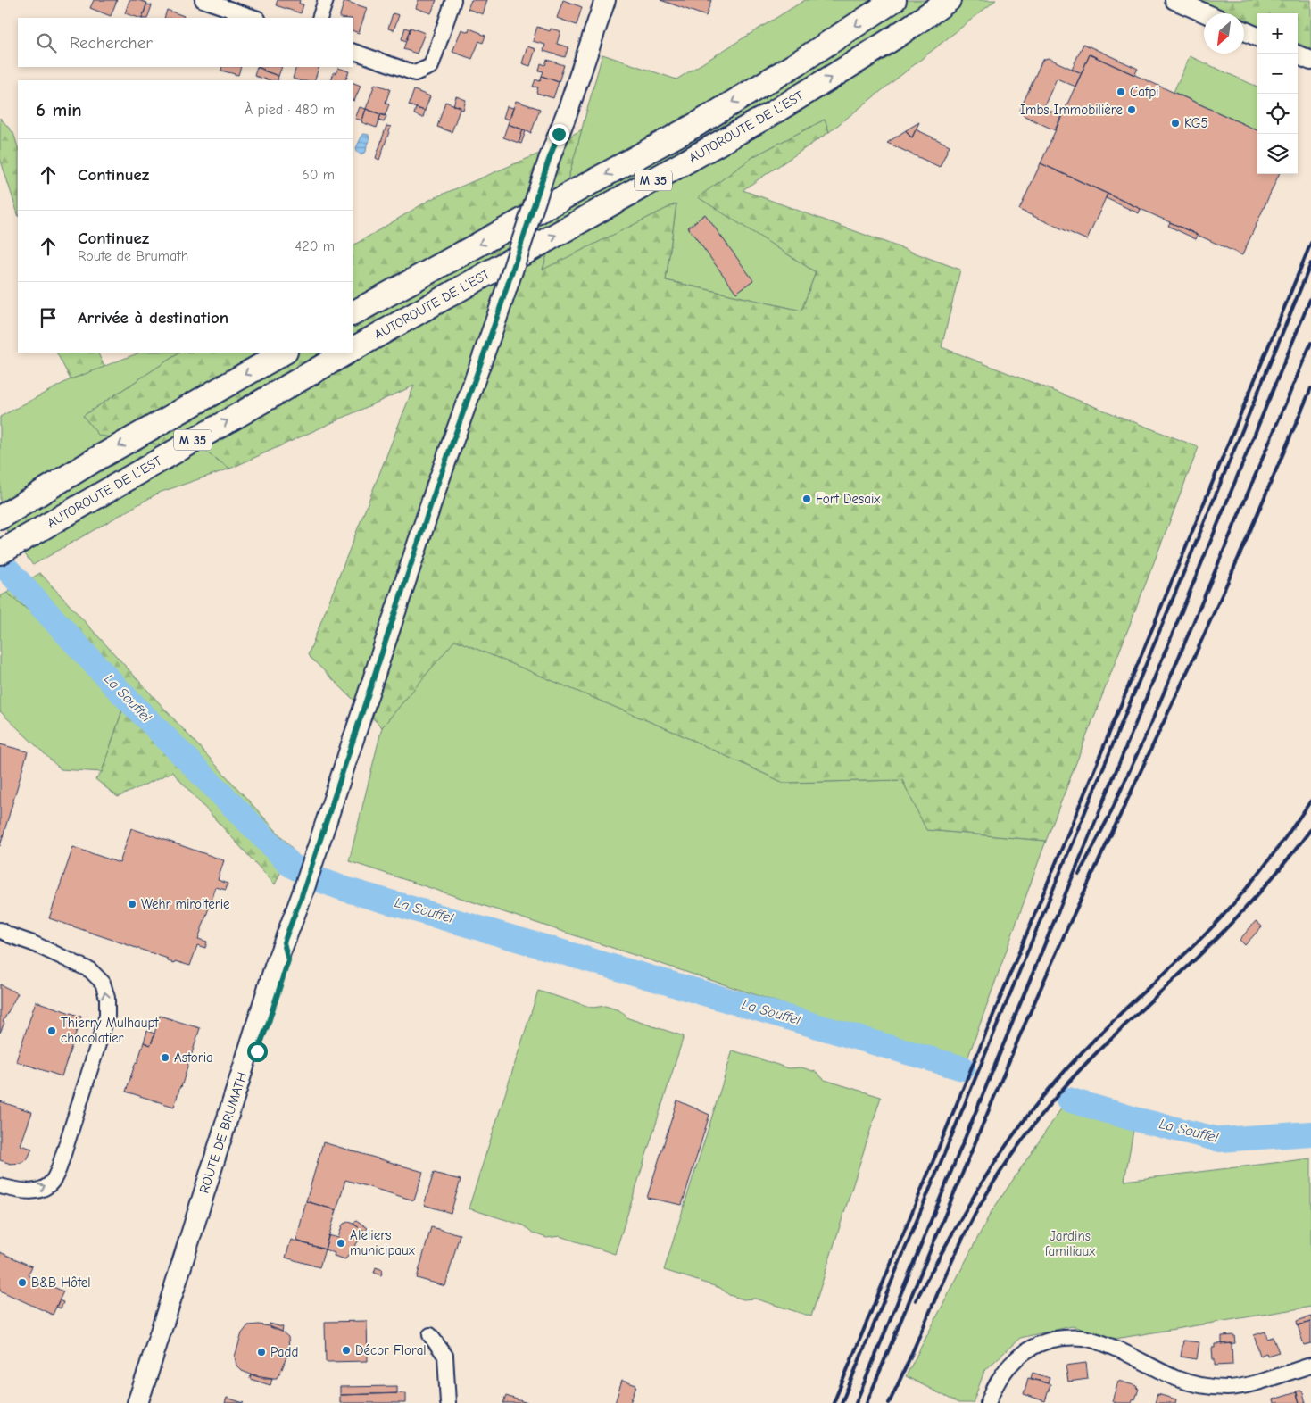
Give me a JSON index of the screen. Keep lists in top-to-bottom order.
{
  "streets": {
    "highway": ["AUTOROUTE DE L’EST", "M 35"],
    "main road": ["ROUTE DE BRUMATH"]
  },
  "water": ["La Souffel"],
  "parks": ["Jardins familiaux"],
  "places": [
    "Cafpi",
    "Imbs Immobilière",
    "KG5",
    "Fort Desaix",
    "Wehr miroiterie",
    "Thierry Mulhaupt chocolatier",
    "Astoria",
    "Ateliers municipaux",
    "B&B Hôtel",
    "Décor Floral",
    "Padd"
  ],
  "north": "bottom left",
  "page": {
    "map_buttons": ["+", "−"],
    "search": "Rechercher",
    "heading": ["6 min", "À pied · 480 m"],
    "list": [
      ["Continuez", "60 m"],
      ["Continuez", "Route de Brumath", "420 m"],
      "Arrivée à destination"
    ]
  }
}
